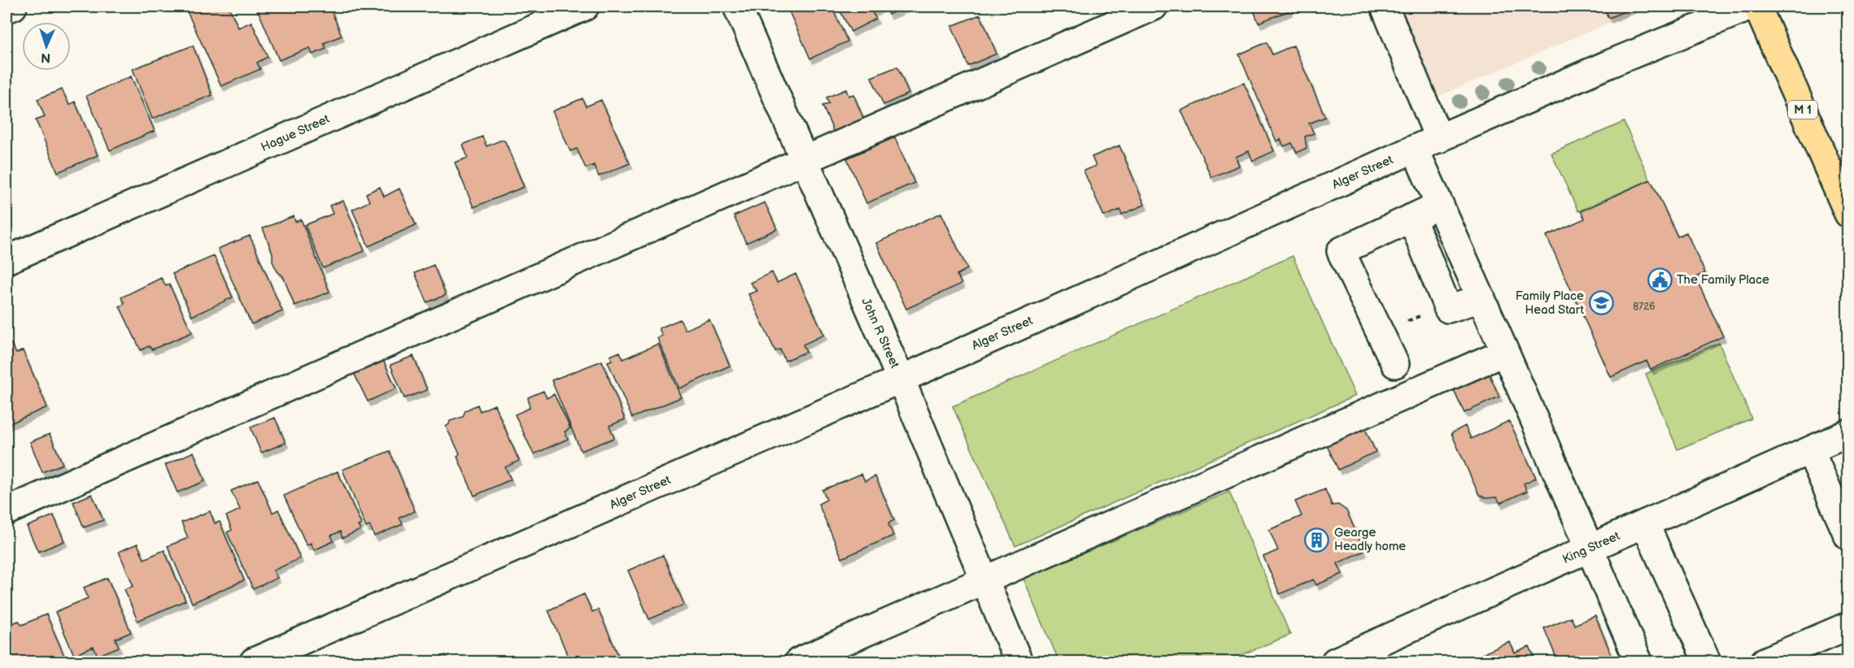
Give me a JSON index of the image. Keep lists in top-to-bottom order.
{
  "streets": {
    "main road": ["M 1"],
    "street": [
      "Hague Street",
      "Alger Street",
      "John R Street",
      "King Street"
    ]
  },
  "crossings": [
    ["Alger Street", "John R Street"]
  ],
  "places": {
    "public building": ["The Family Place"],
    "school or university": ["Family Place Head Start"],
    "building": ["Gearge Headly home"]
  },
  "house_numbers": ["8726"],
  "north": "bottom"
}
